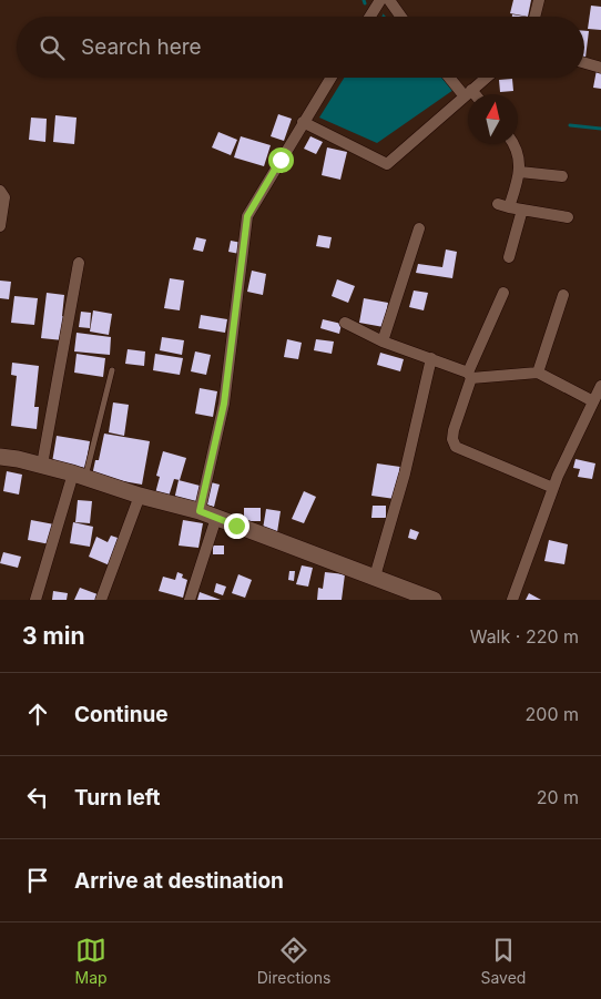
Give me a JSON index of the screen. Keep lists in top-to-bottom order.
{
  "north": "top",
  "page": {
    "search": "Search here",
    "heading": ["3 min", "Walk · 220 m"],
    "list": [
      ["Continue", "200 m"],
      ["Turn left", "20 m"],
      "Arrive at destination"
    ],
    "nav": ["Map", "Directions", "Saved"]
  }
}
